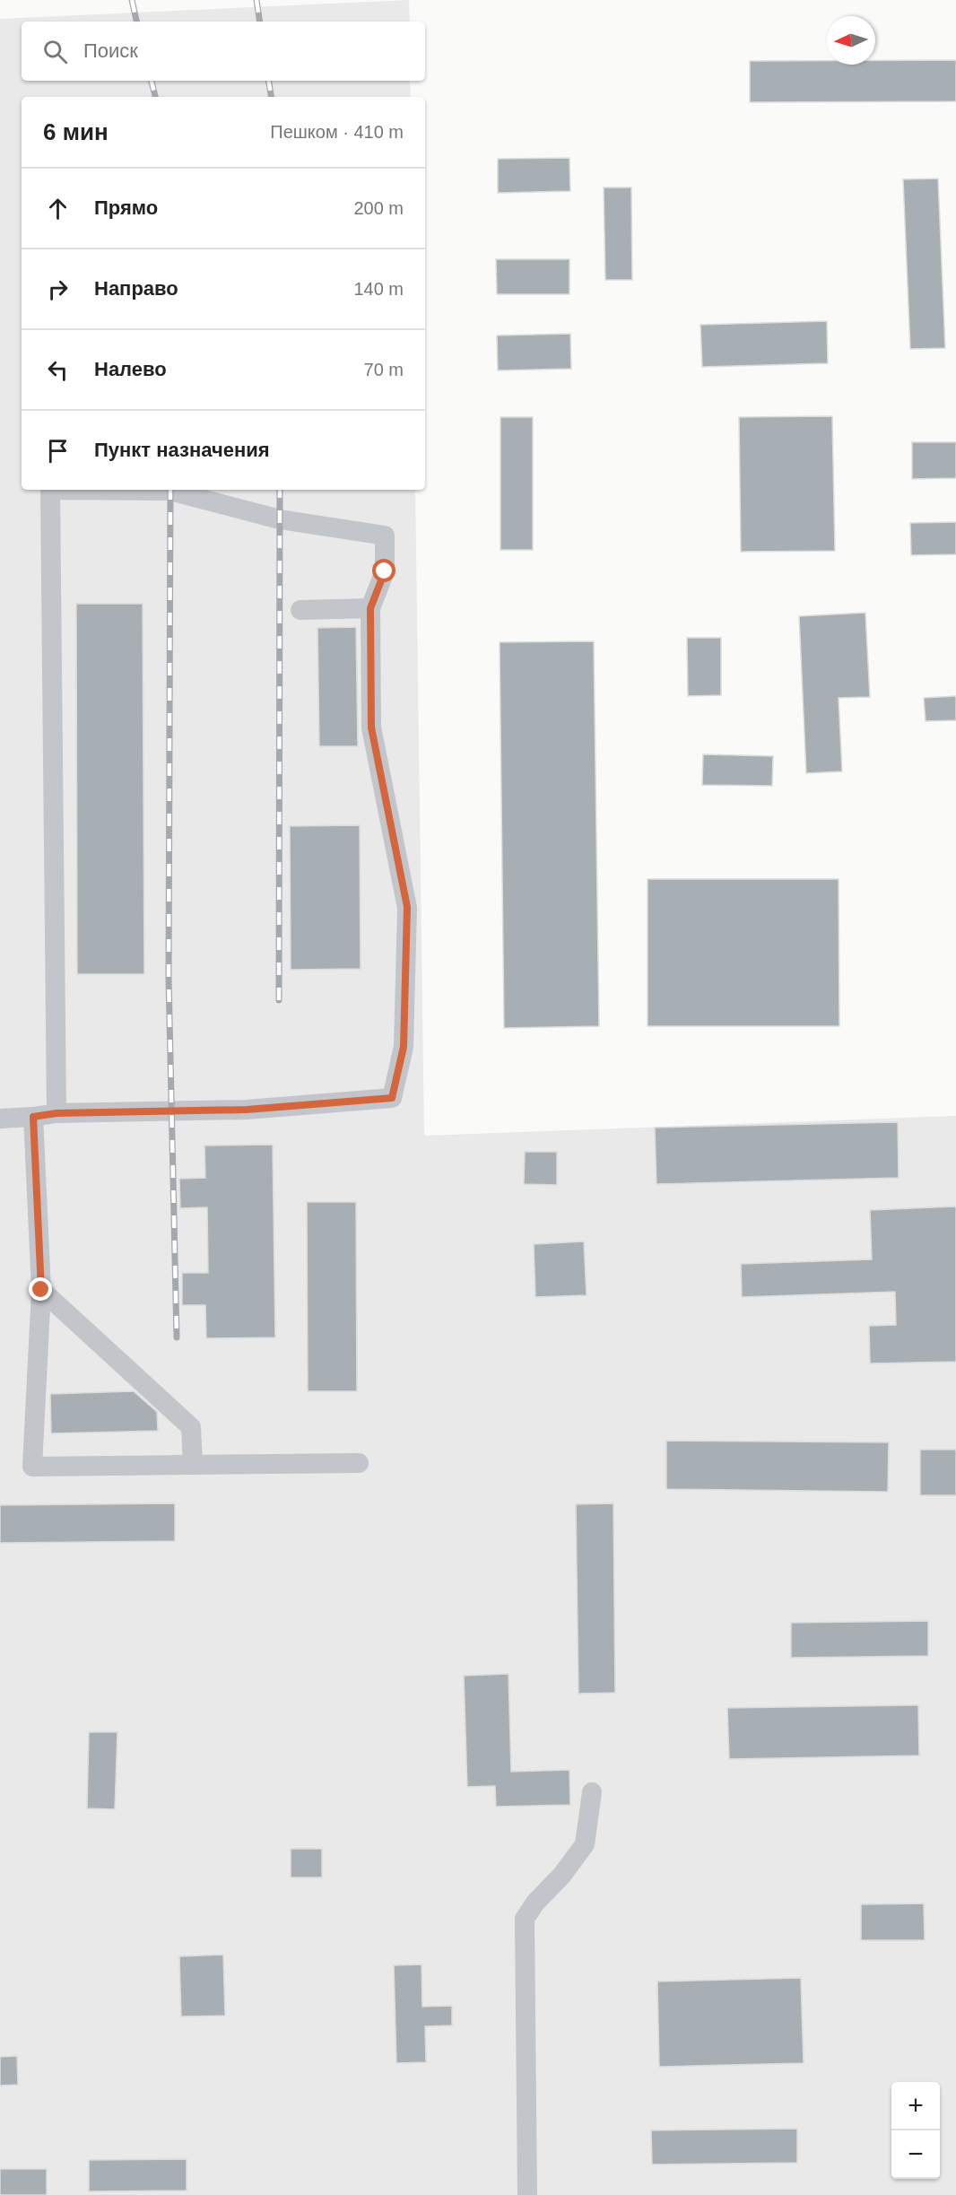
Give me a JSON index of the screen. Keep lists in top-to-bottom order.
{
  "north": "left",
  "page": {
    "search": "Поиск",
    "heading": ["6 мин", "Пешком · 410 m"],
    "list": [
      ["Прямо", "200 m"],
      ["Направо", "140 m"],
      ["Налево", "70 m"],
      "Пункт назначения"
    ],
    "map_buttons": ["+", "−"]
  }
}
